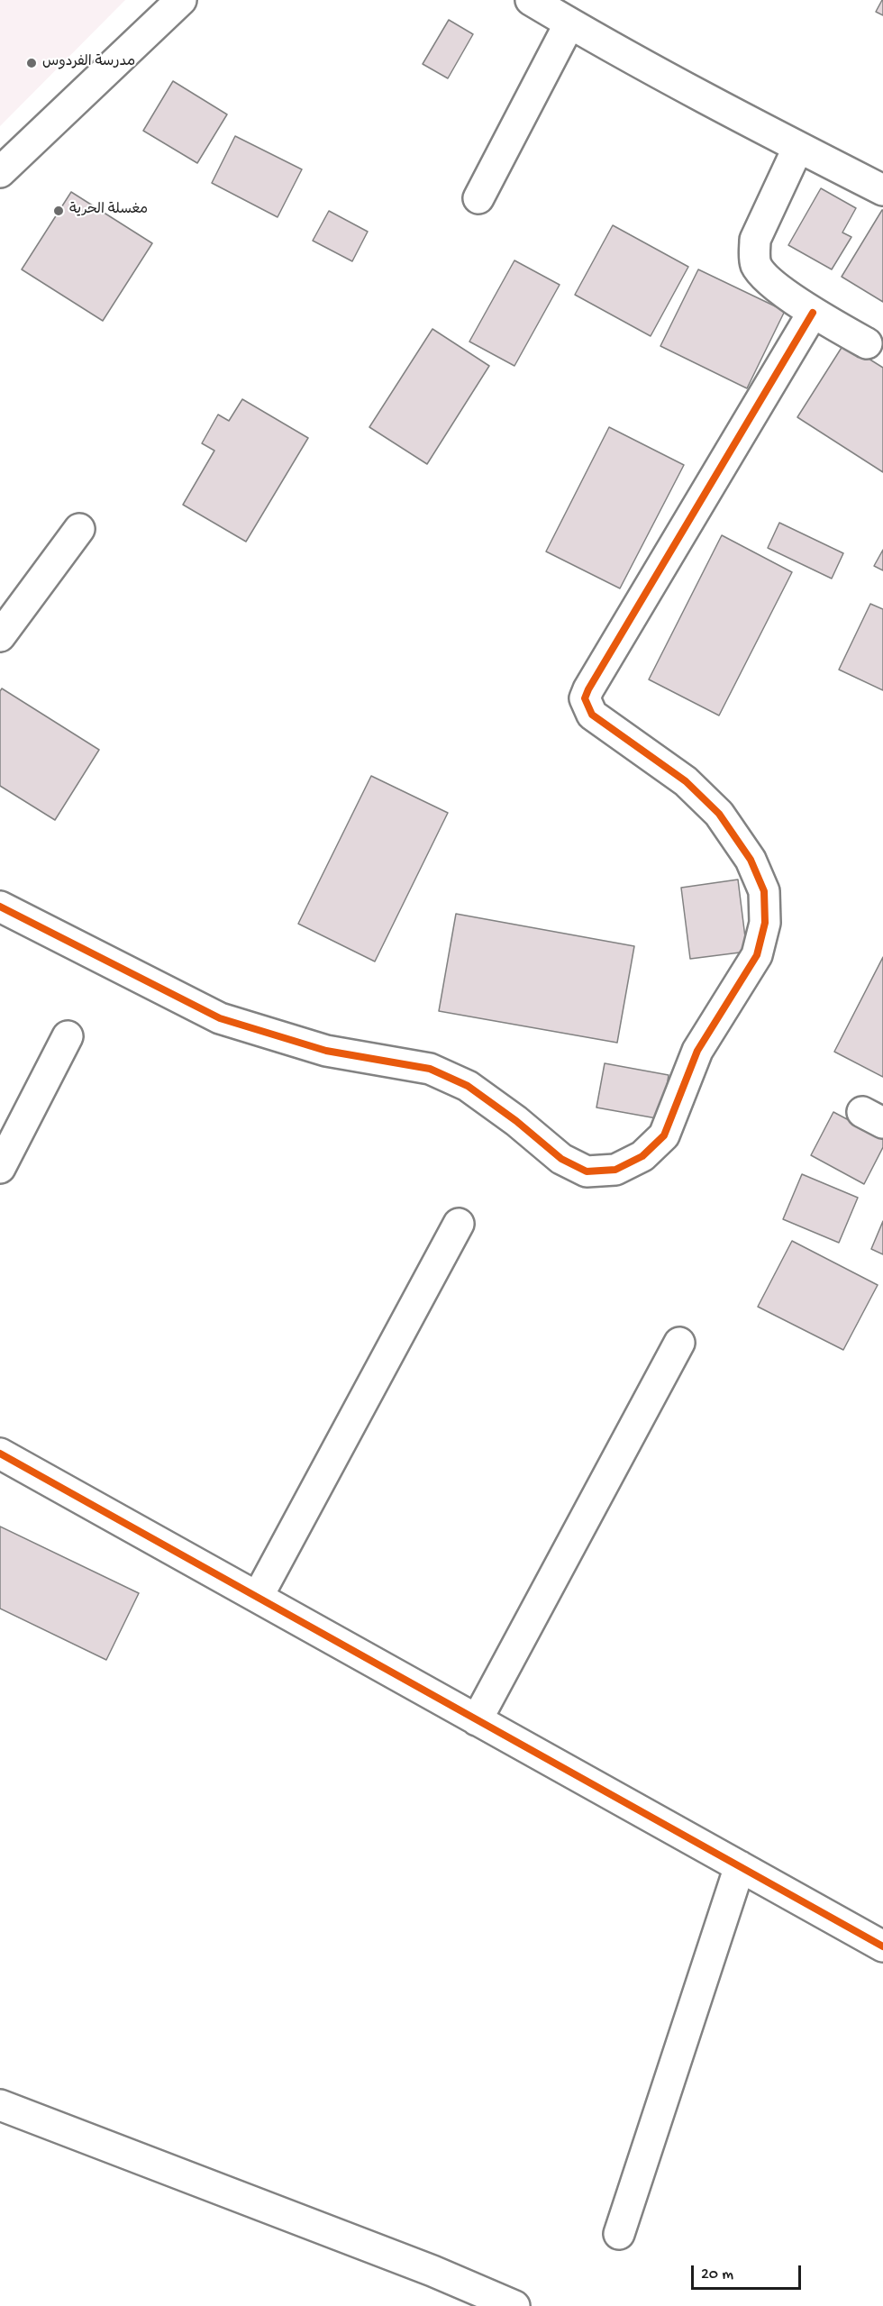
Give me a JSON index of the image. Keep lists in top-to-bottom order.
{
  "places": ["مدرسة الفردوس", "مغسلة الحرية"],
  "scale_bar": "20 m"
}
